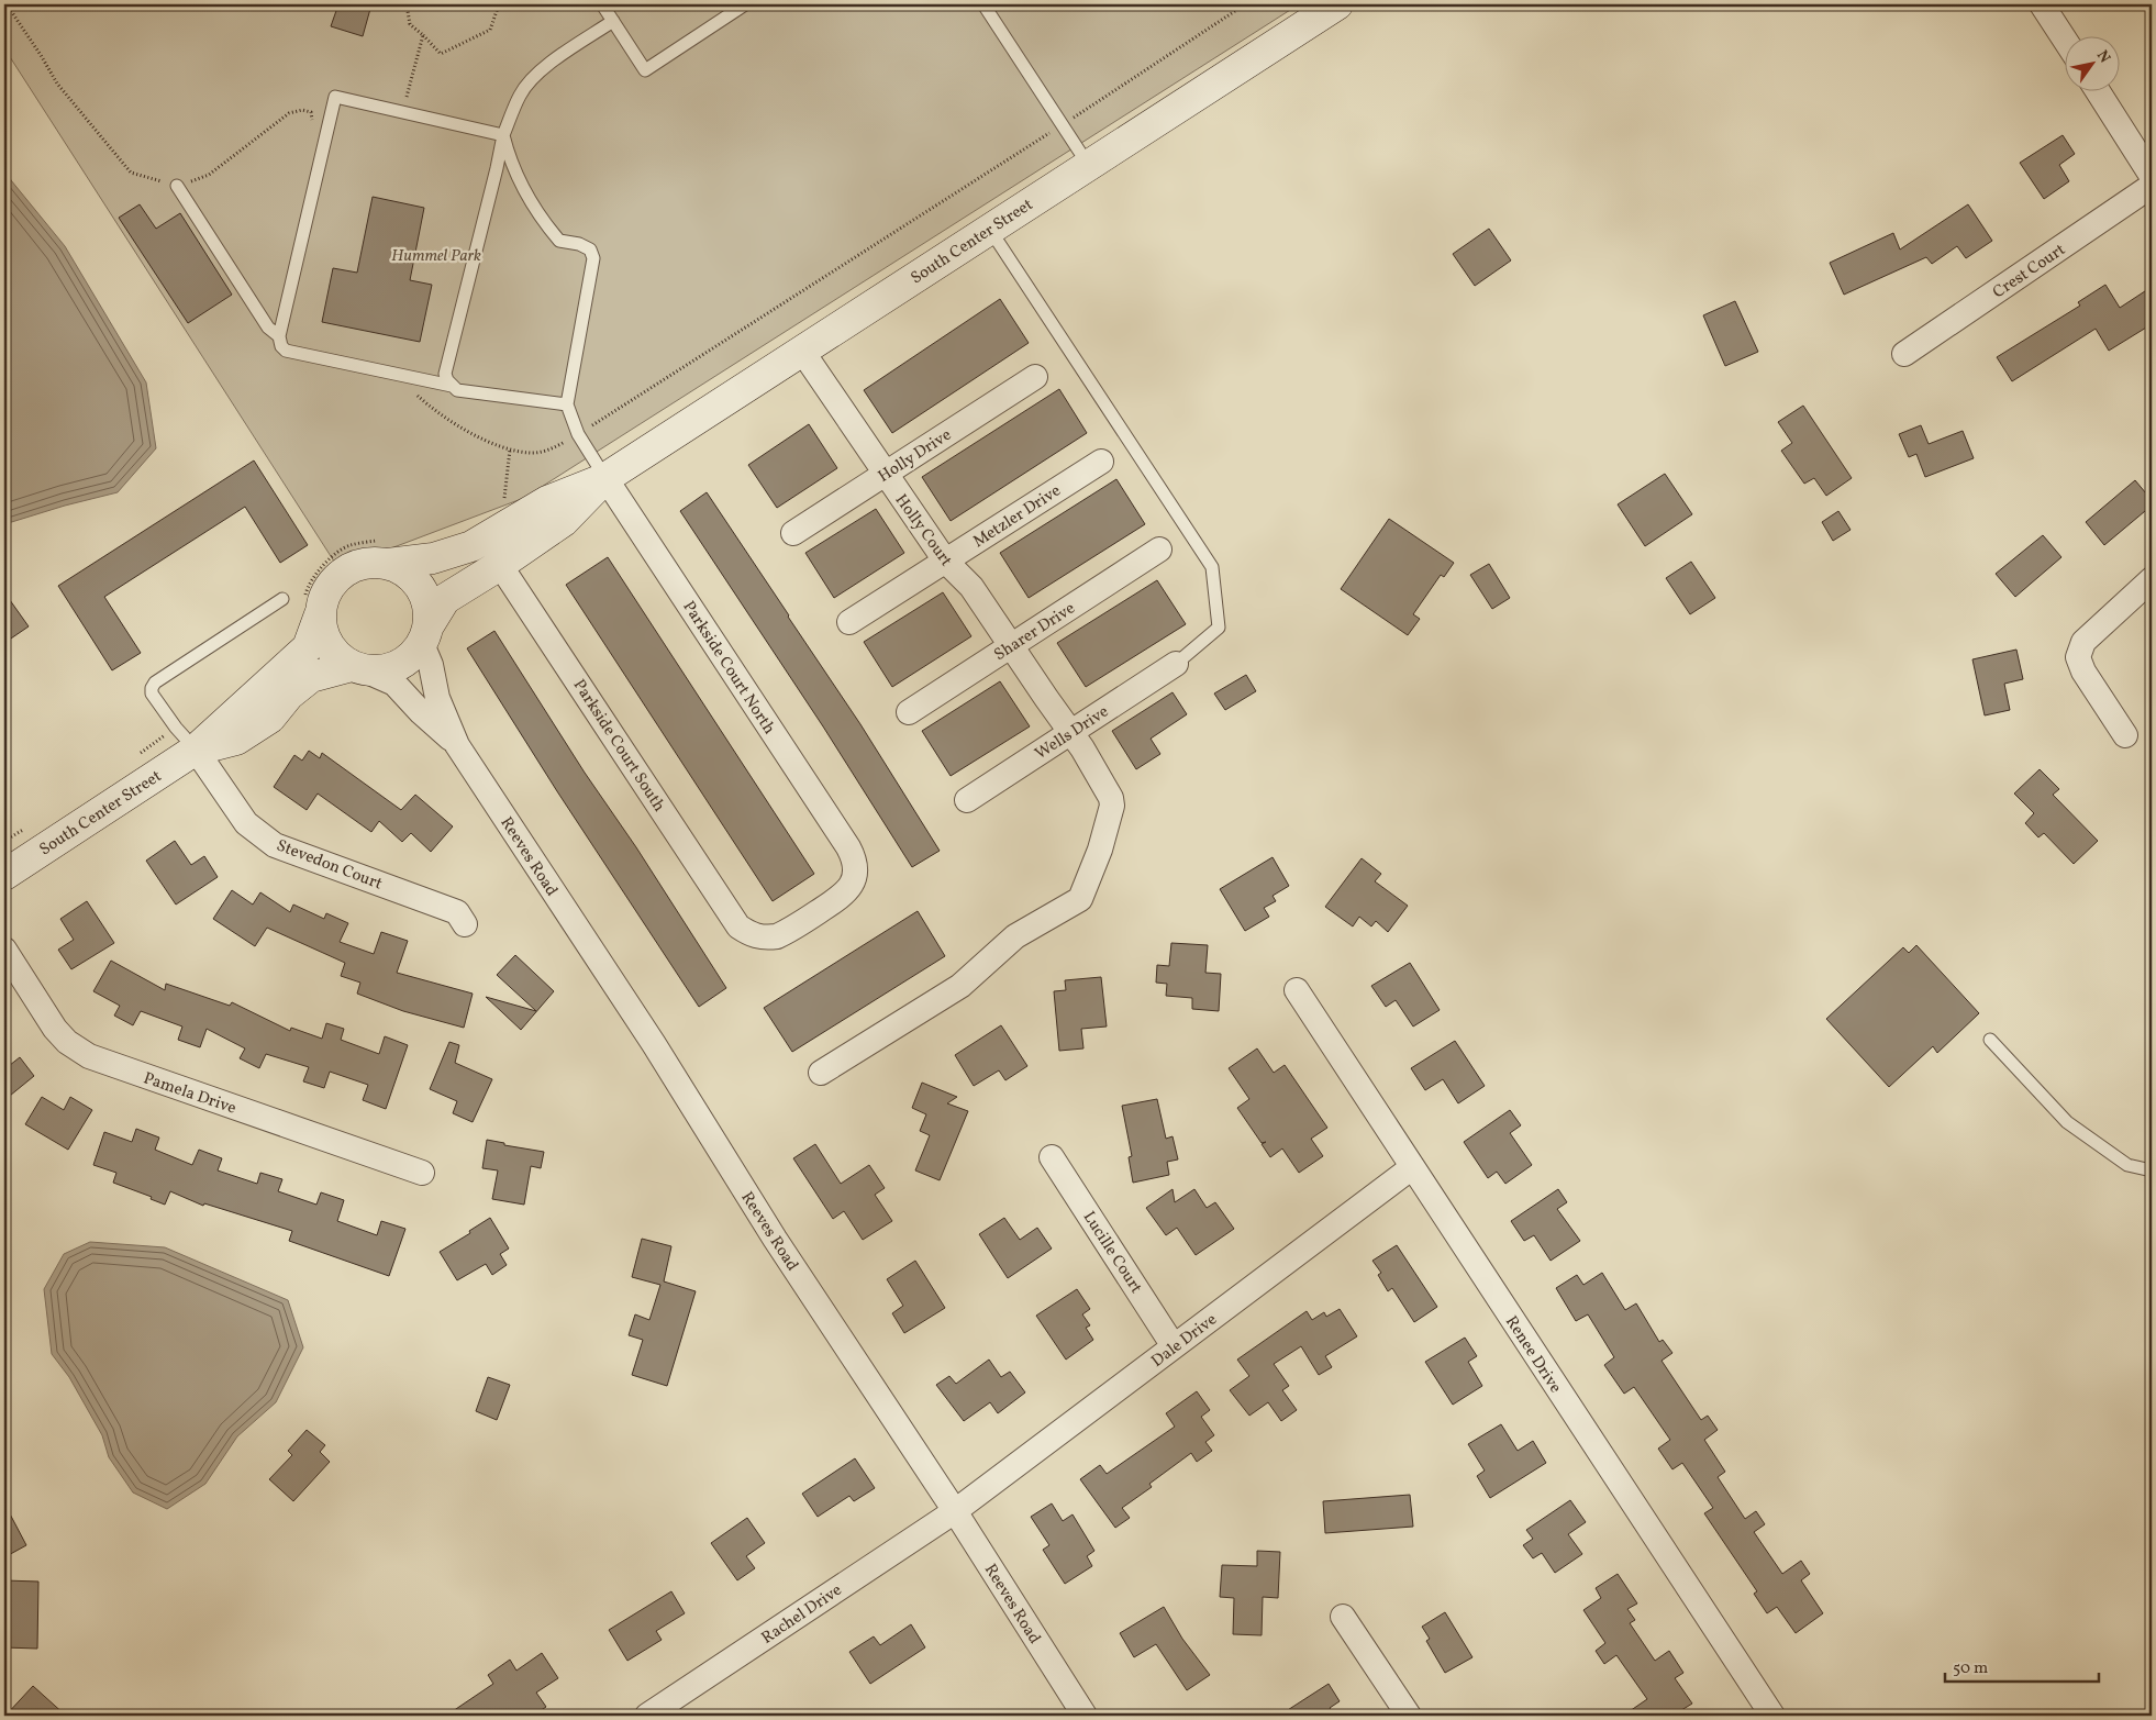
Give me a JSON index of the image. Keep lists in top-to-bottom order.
{
  "streets": {
    "main road": ["South Center Street"],
    "street": [
      "Crest Court",
      "Holly Drive",
      "Metzler Drive",
      "Holly Court",
      "Sharer Drive",
      "Parkside Court North",
      "Wells Drive",
      "Parkside Court South",
      "Reeves Road",
      "Stevedon Court",
      "Pamela Drive",
      "Lucille Court",
      "Dale Drive",
      "Renee Drive",
      "Rachel Drive"
    ]
  },
  "crossings": [
    ["South Center Street", "Holly Court"],
    ["South Center Street", "Parkside Court North"],
    ["South Center Street", "Parkside Court South"],
    ["South Center Street", "Reeves Road"],
    ["South Center Street", "Stevedon Court"],
    ["Holly Drive", "Holly Court"],
    ["Metzler Drive", "Holly Court"],
    ["Holly Court", "Sharer Drive"],
    ["Holly Court", "Wells Drive"],
    ["Parkside Court North", "Parkside Court South"],
    ["Reeves Road", "Dale Drive"],
    ["Reeves Road", "Rachel Drive"],
    ["Lucille Court", "Dale Drive"],
    ["Dale Drive", "Renee Drive"],
    ["Dale Drive", "Rachel Drive"]
  ],
  "parks": ["Hummel Park"],
  "scale_bar": "50 m",
  "north": "top right"
}
